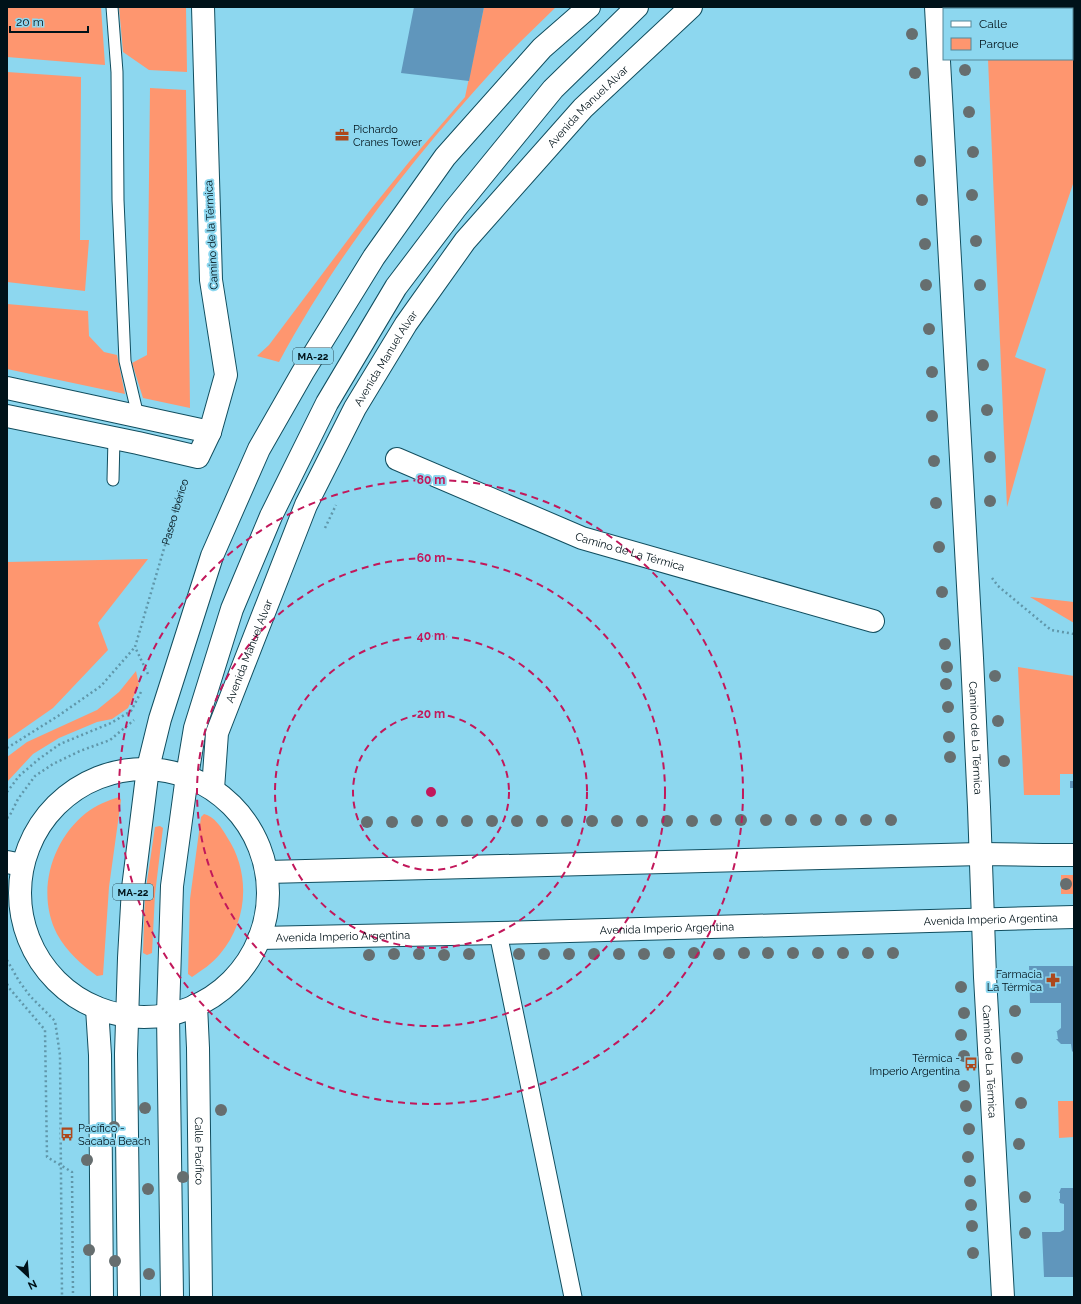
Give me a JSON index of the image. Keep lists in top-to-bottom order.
{
  "streets": {
    "main road": [
      "Avenida Manuel Alvar",
      "Camino de la Térmica",
      "MA-22",
      "Camino de La Térmica",
      "Avenida Imperio Argentina",
      "Calle Pacífico"
    ],
    "path": ["Paseo Ibérico"]
  },
  "crossings": [
    ["Camino de la Térmica", "Paseo Ibérico"],
    ["Camino de La Térmica", "Avenida Imperio Argentina"]
  ],
  "places": {
    "office": ["Pichardo Cranes Tower"],
    "pharmacy": ["Farmacia La Térmica"],
    "bus stop": ["Térmica - Imperio Argentina", "Pacífico - Sacaba Beach"]
  },
  "legend": ["Calle", "Parque"],
  "scale_bar": "20 m",
  "north": "bottom right",
  "rings": [
    "80 m",
    "60 m",
    "40 m",
    "20 m"
  ]
}
